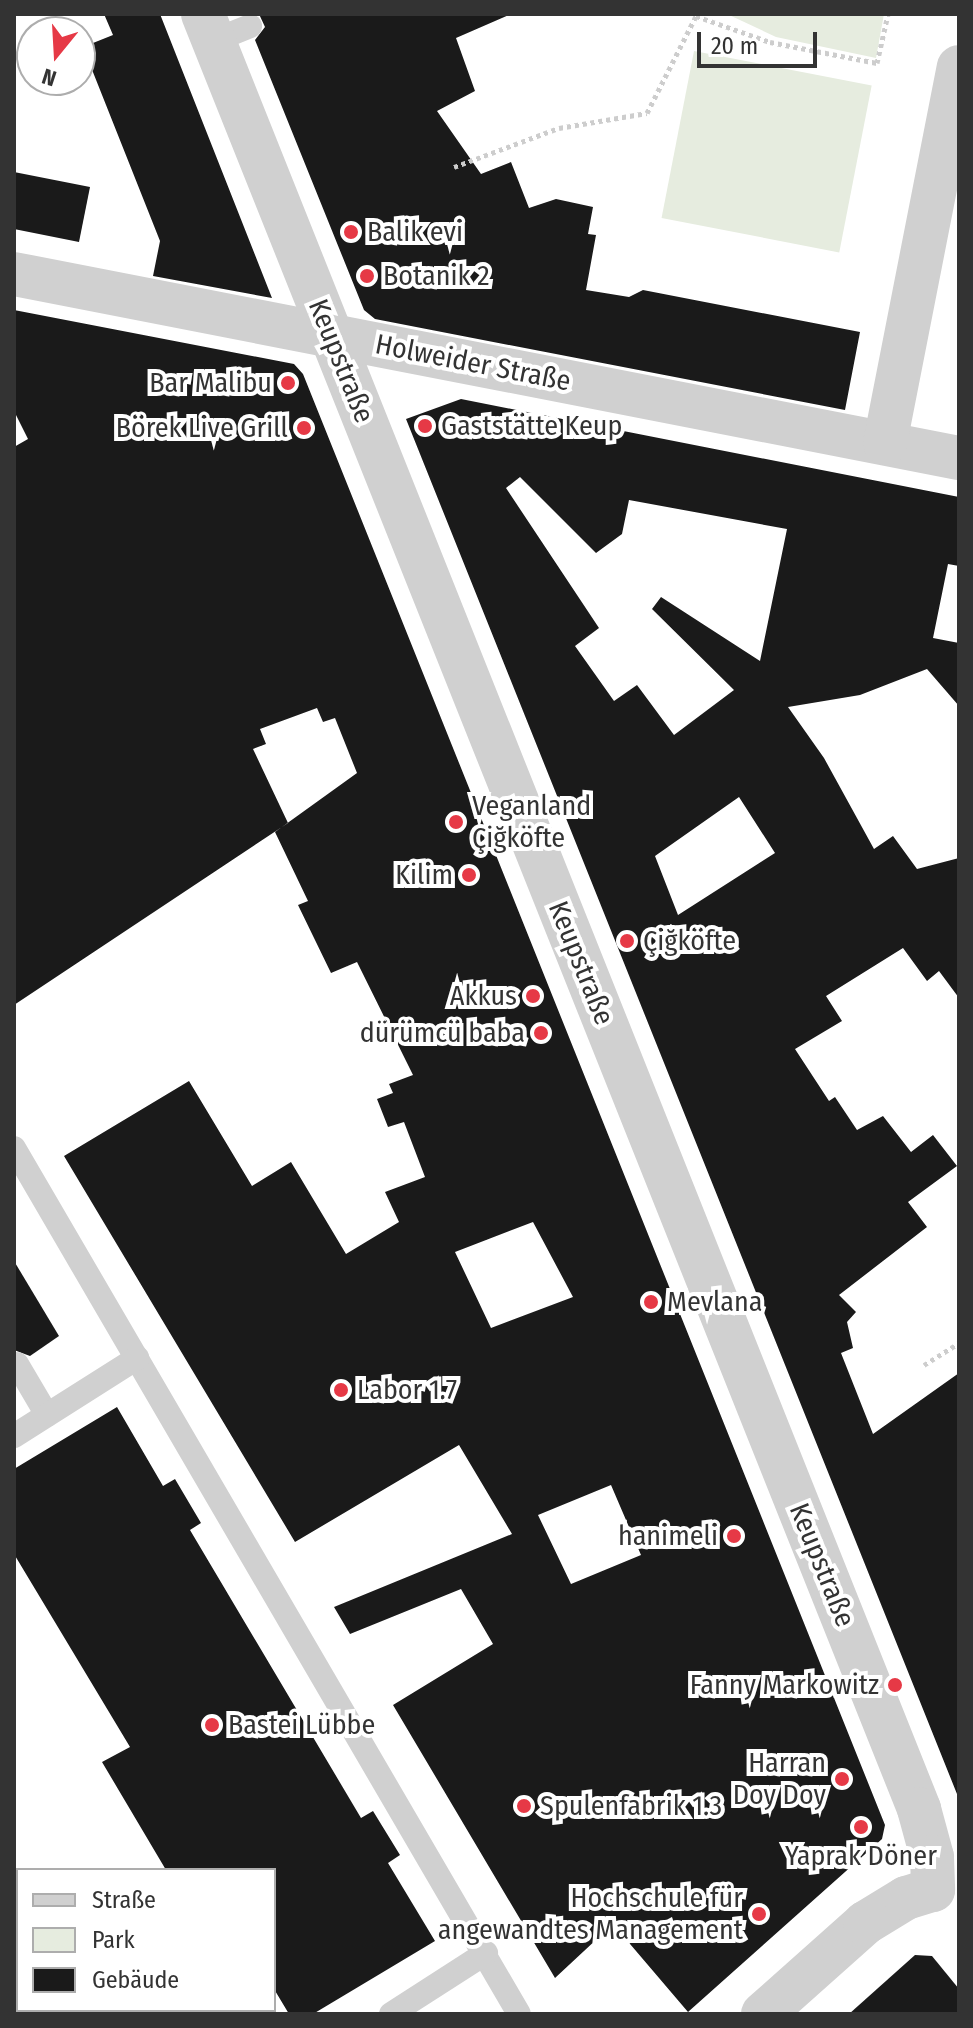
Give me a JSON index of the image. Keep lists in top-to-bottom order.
{
  "streets": {
    "street": ["Keupstraße", "Holweider Straße"]
  },
  "crossings": [
    ["Keupstraße", "Holweider Straße"]
  ],
  "places": [
    "Balik evi",
    "Botanik 2",
    "Bar Malibu",
    "Gaststätte Keup",
    "Börek Live Grill",
    "Veganland Çiğköfte",
    "Kilim",
    "Çiğköfte",
    "Akkus",
    "dürümcü baba",
    "Mevlana",
    "Labor 1.7",
    "hanimeli",
    "Fanny Markowitz",
    "Bastei Lübbe",
    "Harran Doy Doy",
    "Spulenfabrik 1.3",
    "Yaprak Döner",
    "Hochschule für angewandtes Management"
  ],
  "legend": ["Straße", "Park", "Gebäude"],
  "scale_bar": "20 m",
  "north": "bottom"
}
